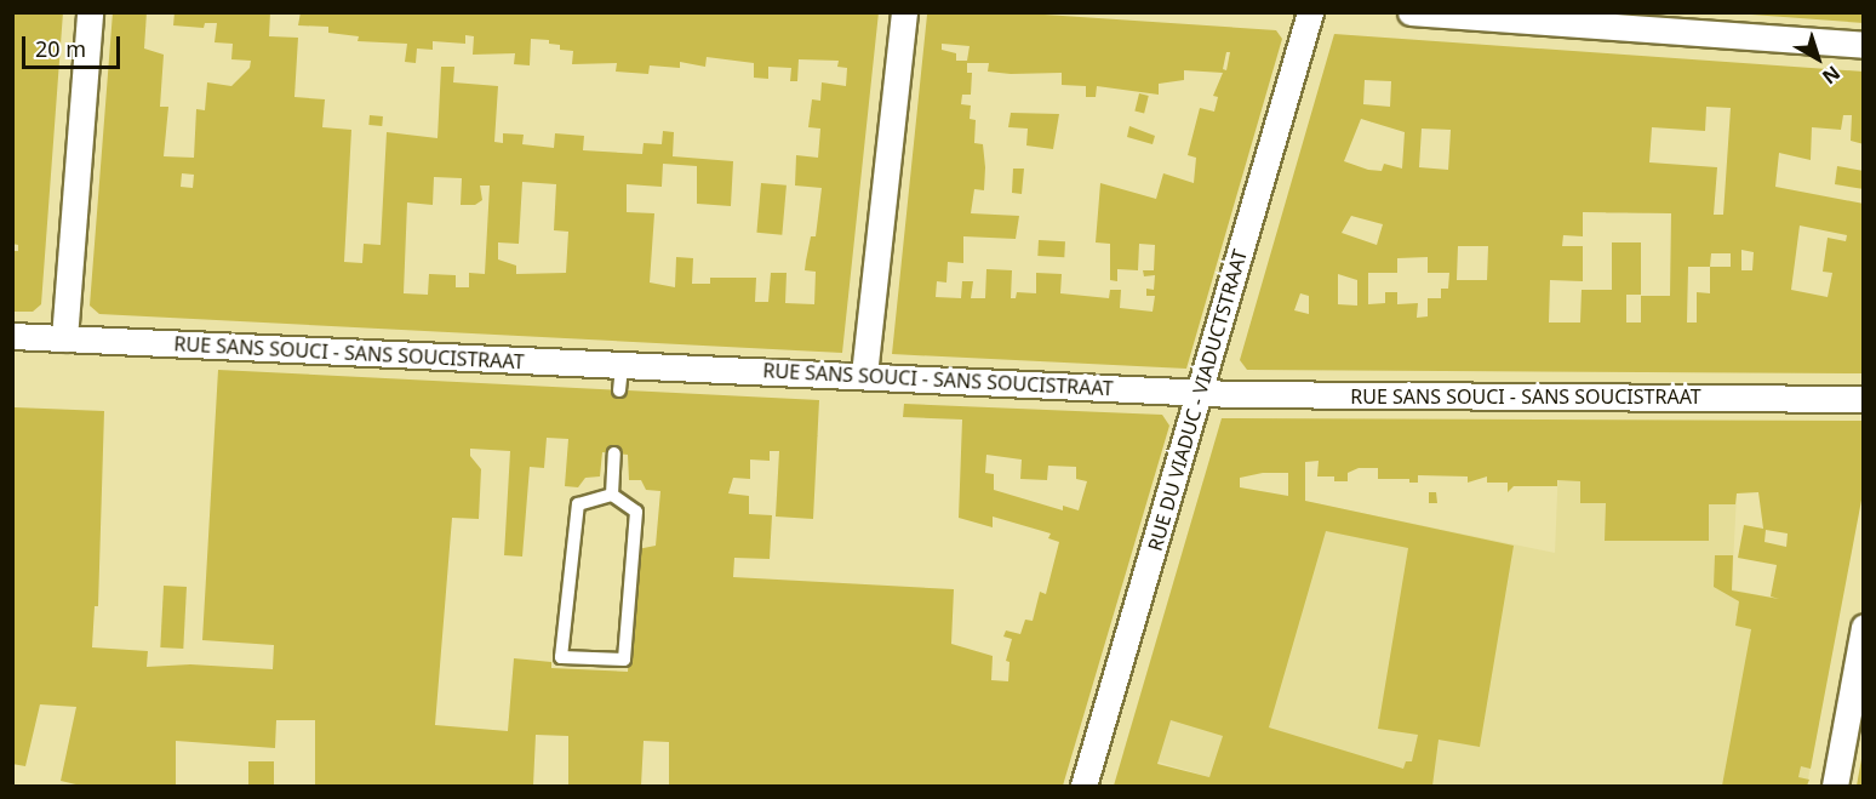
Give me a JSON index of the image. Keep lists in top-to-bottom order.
{
  "streets": {
    "street": ["RUE SANS SOUCI - SANS SOUCISTRAAT", "RUE DU VIADUC - VIADUCTSTRAAT"]
  },
  "crossings": [
    ["RUE SANS SOUCI - SANS SOUCISTRAAT", "RUE DU VIADUC - VIADUCTSTRAAT"]
  ],
  "scale_bar": "20 m",
  "north": "bottom right"
}
